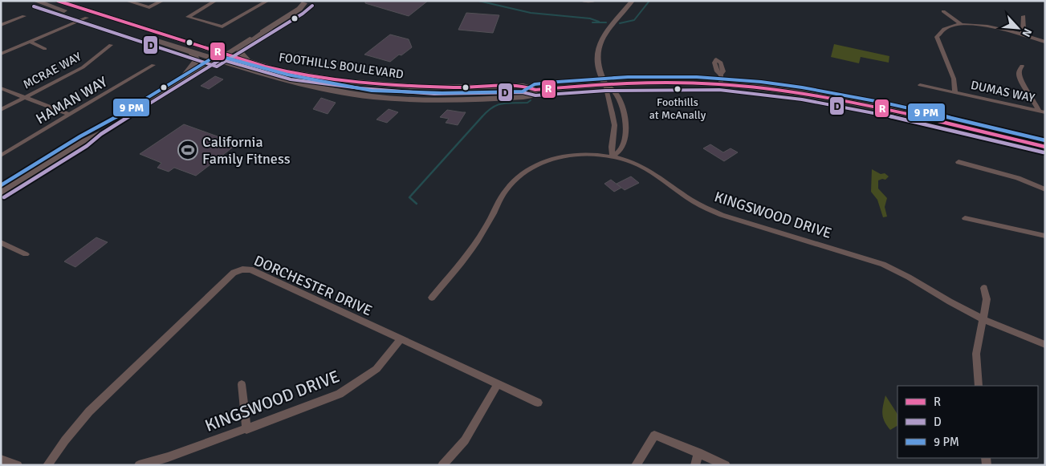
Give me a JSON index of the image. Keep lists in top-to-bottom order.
{
  "streets": {
    "main road": ["FOOTHILLS BOULEVARD"],
    "street": [
      "MCRAE WAY",
      "DUMAS WAY",
      "HAMAN WAY",
      "KINGSWOOD DRIVE",
      "DORCHESTER DRIVE"
    ]
  },
  "crossings": [
    ["KINGSWOOD DRIVE", "DORCHESTER DRIVE"]
  ],
  "places": {
    "other": ["Foothills at McAnally"],
    "sports": ["California Family Fitness"]
  },
  "lines": ["transit line R", "transit line D"],
  "legend": ["R", "D", "9 PM"],
  "north": "bottom right"
}
